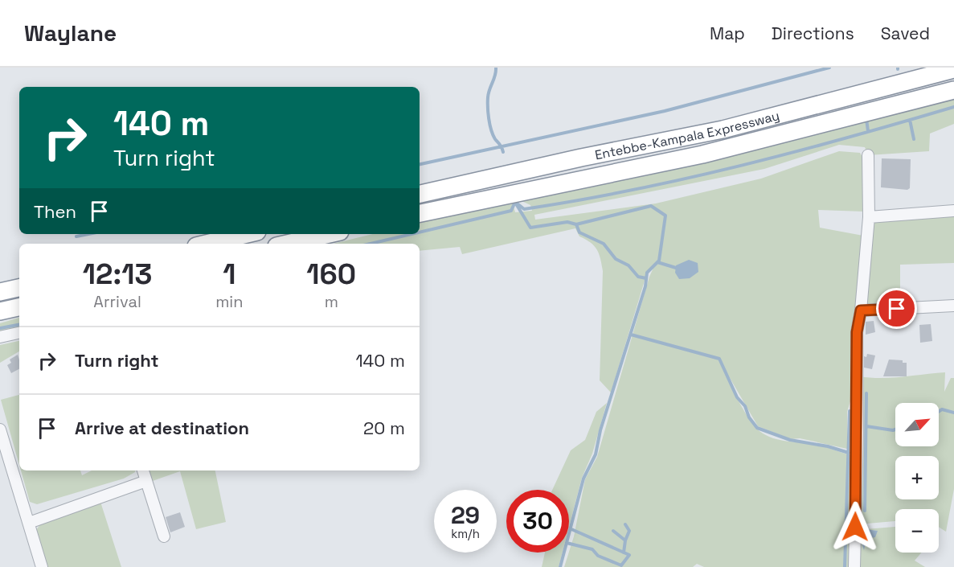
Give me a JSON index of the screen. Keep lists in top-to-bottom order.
{
  "streets": {
    "highway": ["Entebbe-Kampala Expressway"]
  },
  "north": "top right",
  "page": {
    "header": "Waylane",
    "nav": ["Map", "Directions", "Saved"],
    "turn": ["140 m", "Turn right"],
    "then": "Then",
    "eta": [
      "12:13",
      "Arrival",
      "1",
      "min",
      "160",
      "m"
    ],
    "list": [
      {
        "name": "Turn right",
        "value": "140 m"
      },
      {
        "name": "Arrive at destination",
        "value": "20 m"
      }
    ],
    "map_buttons": ["+", "−"],
    "speed": "29 km/h",
    "limit": "30"
  }
}
